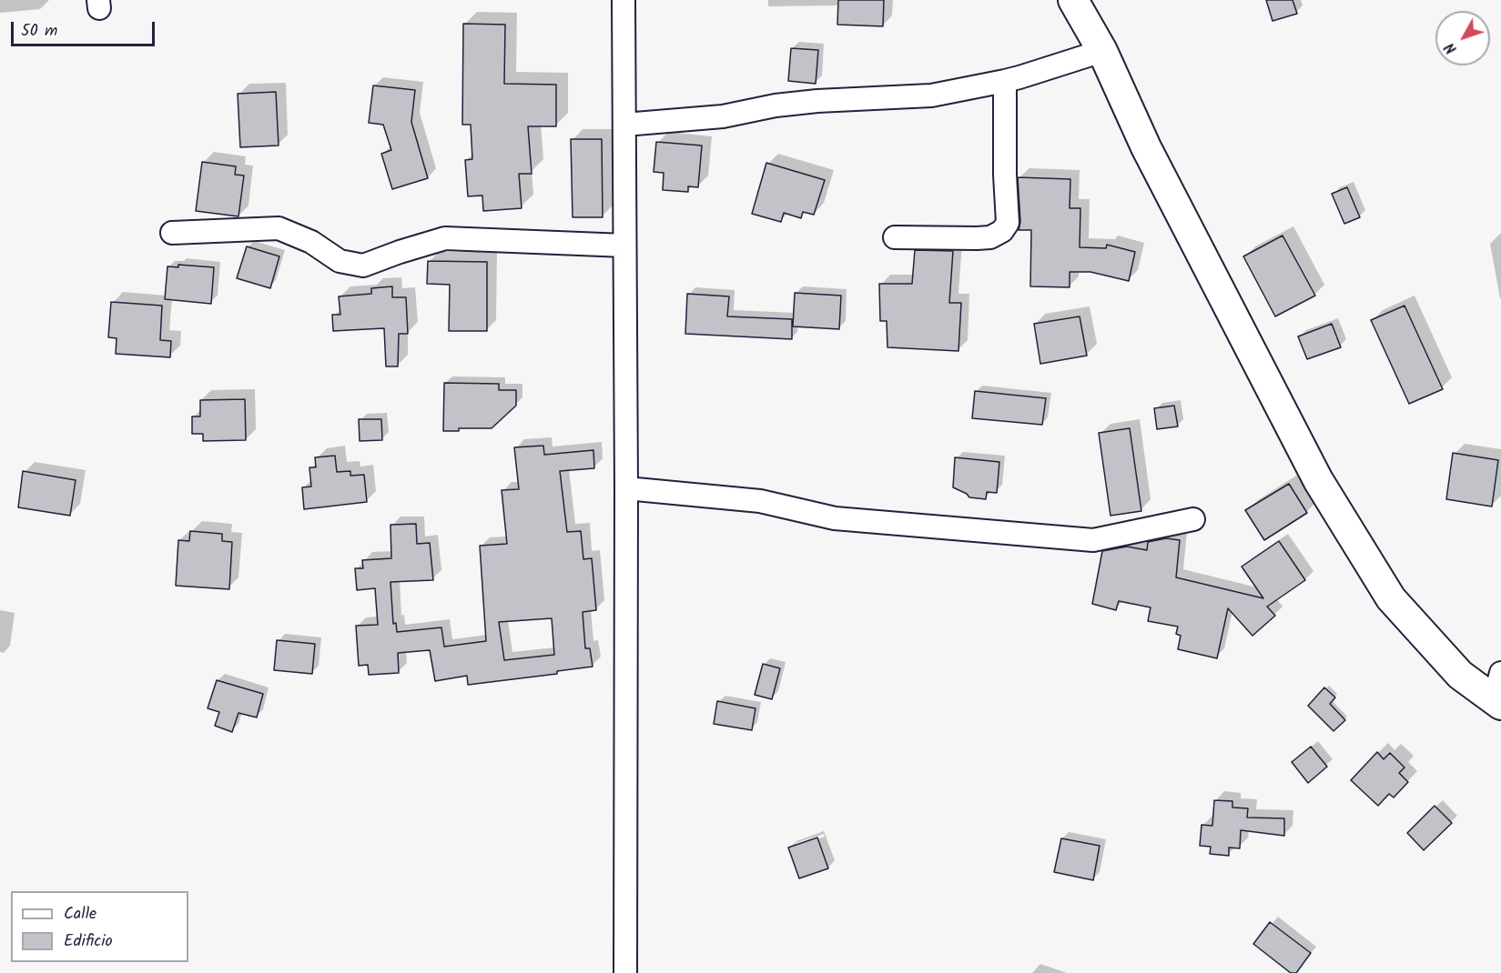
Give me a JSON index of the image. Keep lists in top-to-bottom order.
{
  "legend": ["Calle", "Edificio"],
  "scale_bar": "50 m",
  "north": "bottom left"
}
